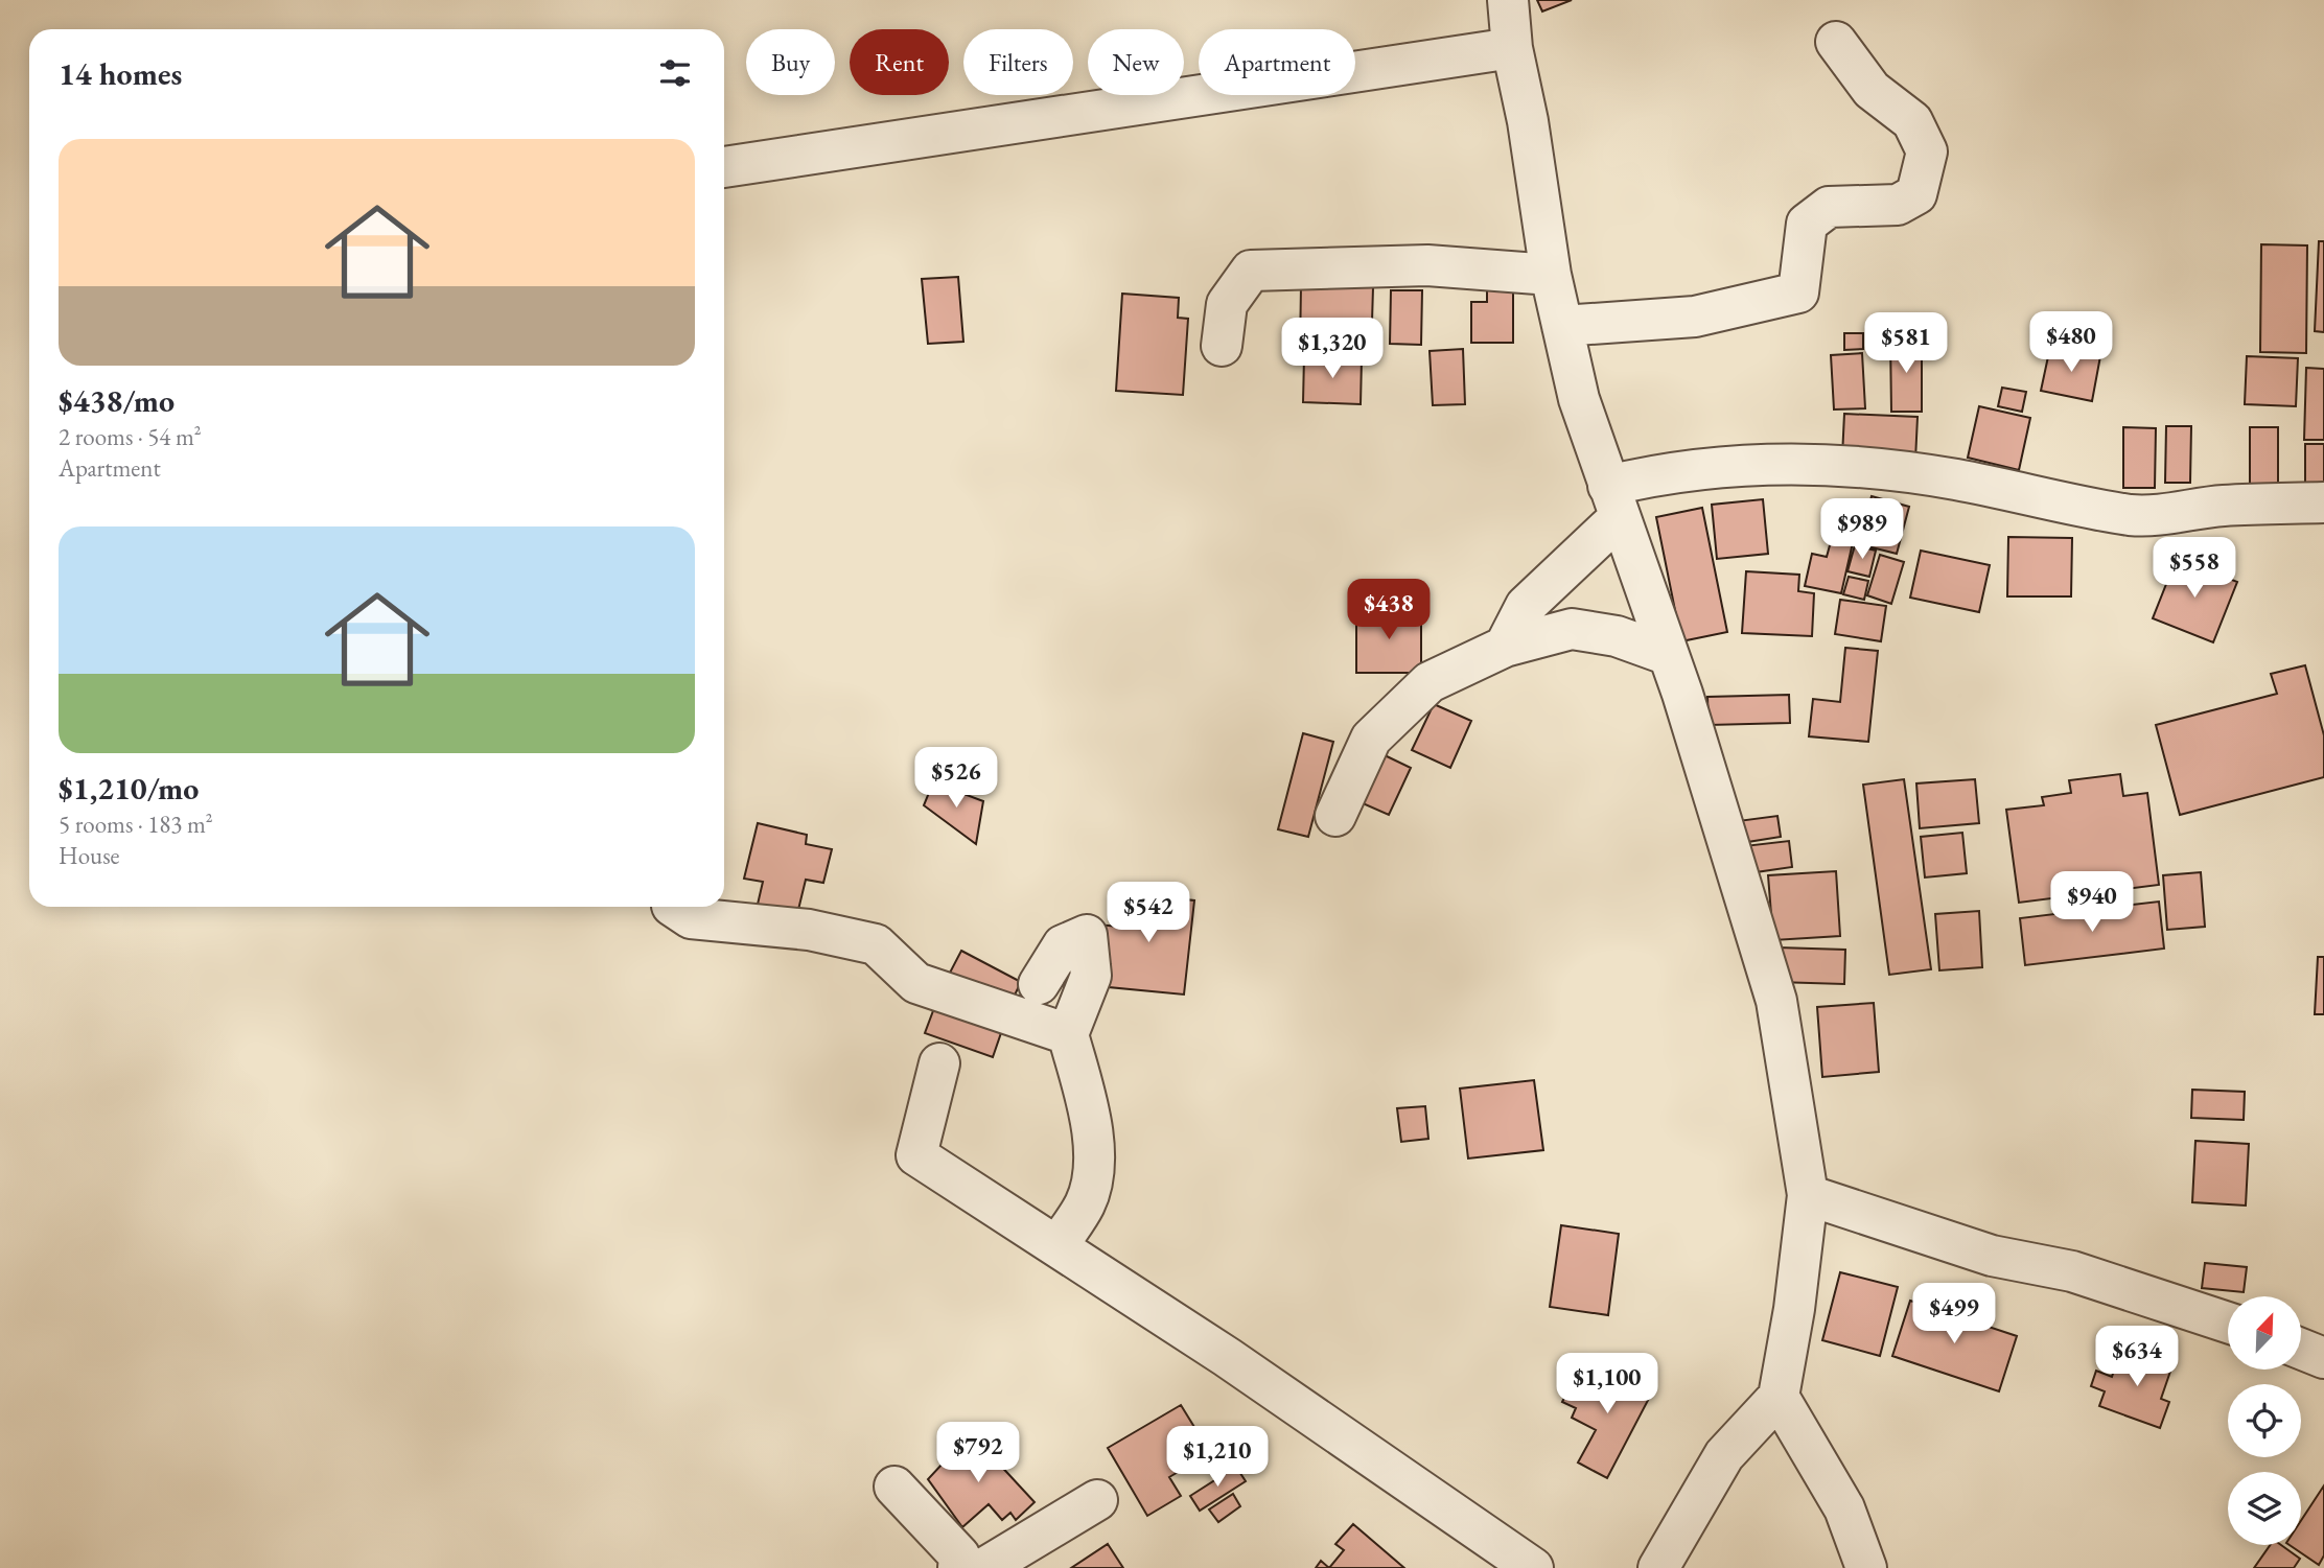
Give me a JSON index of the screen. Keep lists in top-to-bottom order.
{
  "north": "top right",
  "page": {
    "chip": [
      "Buy",
      "Rent",
      "Filters",
      "New",
      "Apartment"
    ],
    "heading": "14 homes",
    "list": [
      {
        "name": "$438/mo",
        "note": "2 rooms · 54 m² · Apartment"
      },
      {
        "name": "$1,210/mo",
        "note": "5 rooms · 183 m² · House"
      }
    ],
    "price": [
      "$480",
      "$581",
      "$1,320",
      "$989",
      "$558",
      "$438",
      "$526",
      "$940",
      "$542",
      "$499",
      "$634",
      "$1,100",
      "$792",
      "$1,210"
    ]
  }
}
